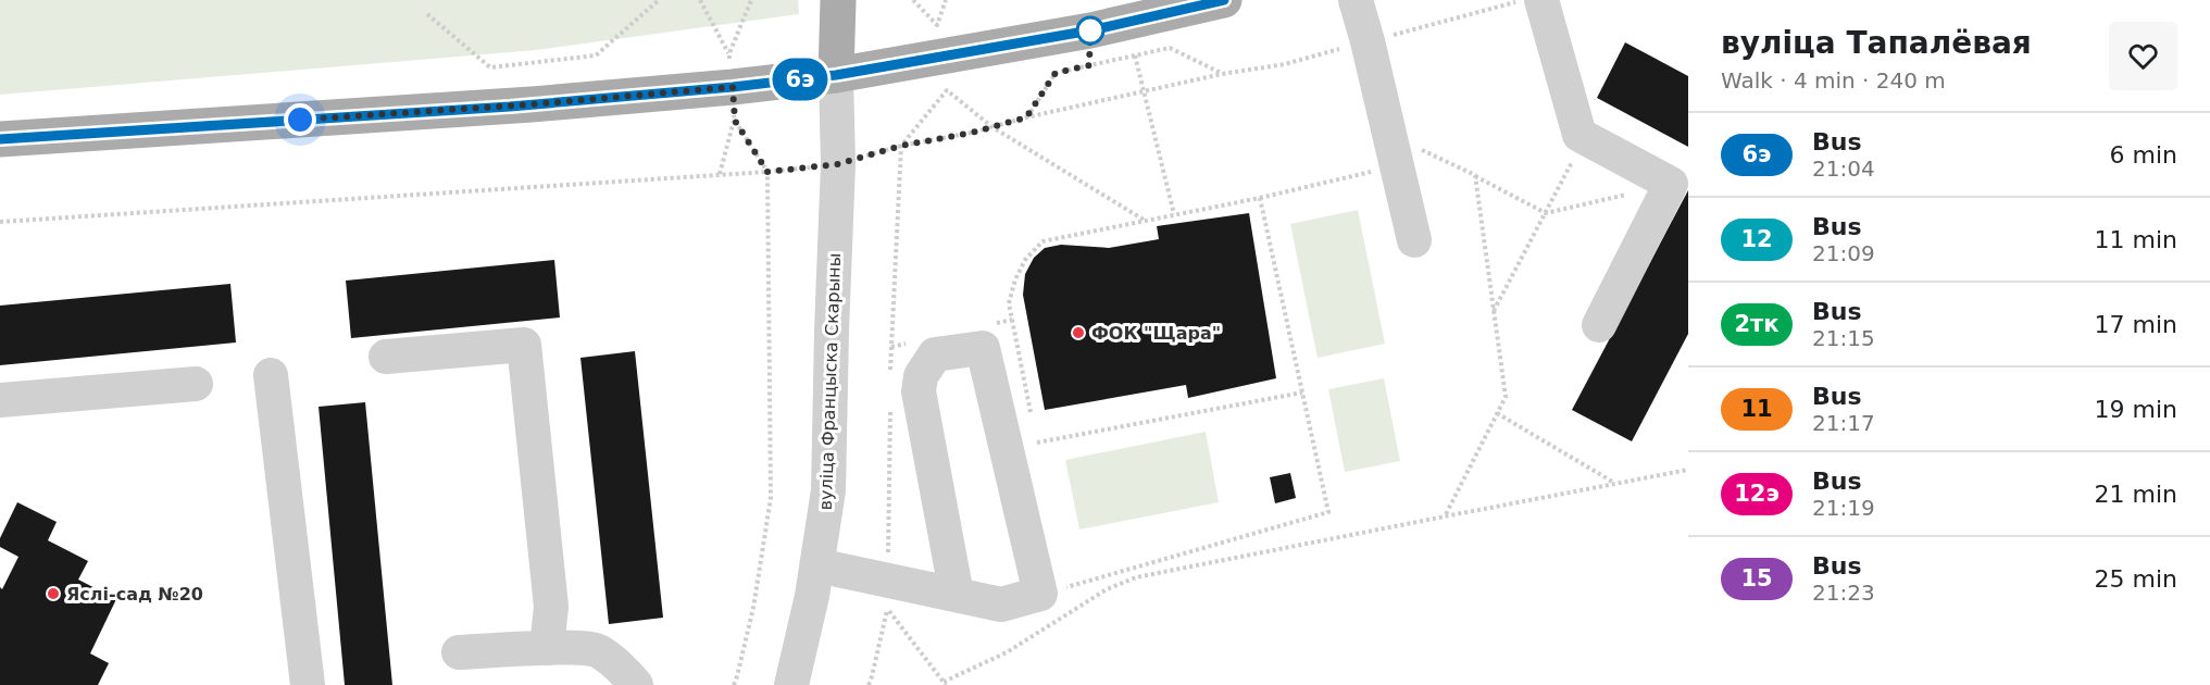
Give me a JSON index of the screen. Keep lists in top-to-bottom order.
{
  "streets": {
    "street": ["вуліца Францыска Скарыны"]
  },
  "places": ["ФОК \"Щара\"", "Яслі-сад №20"],
  "lines": ["bus line 6э"],
  "page": {
    "on_map": "6э",
    "heading": ["вуліца Тапалёвая", "Walk · 4 min · 240 m"],
    "list": [
      {
        "mark": "6э",
        "name": "Bus",
        "note": "21:04",
        "value": "6 min"
      },
      {
        "mark": "12",
        "name": "Bus",
        "note": "21:09",
        "value": "11 min"
      },
      {
        "mark": "2тк",
        "name": "Bus",
        "note": "21:15",
        "value": "17 min"
      },
      {
        "mark": "11",
        "name": "Bus",
        "note": "21:17",
        "value": "19 min"
      },
      {
        "mark": "12э",
        "name": "Bus",
        "note": "21:19",
        "value": "21 min"
      },
      {
        "mark": "15",
        "name": "Bus",
        "note": "21:23",
        "value": "25 min"
      }
    ]
  }
}
